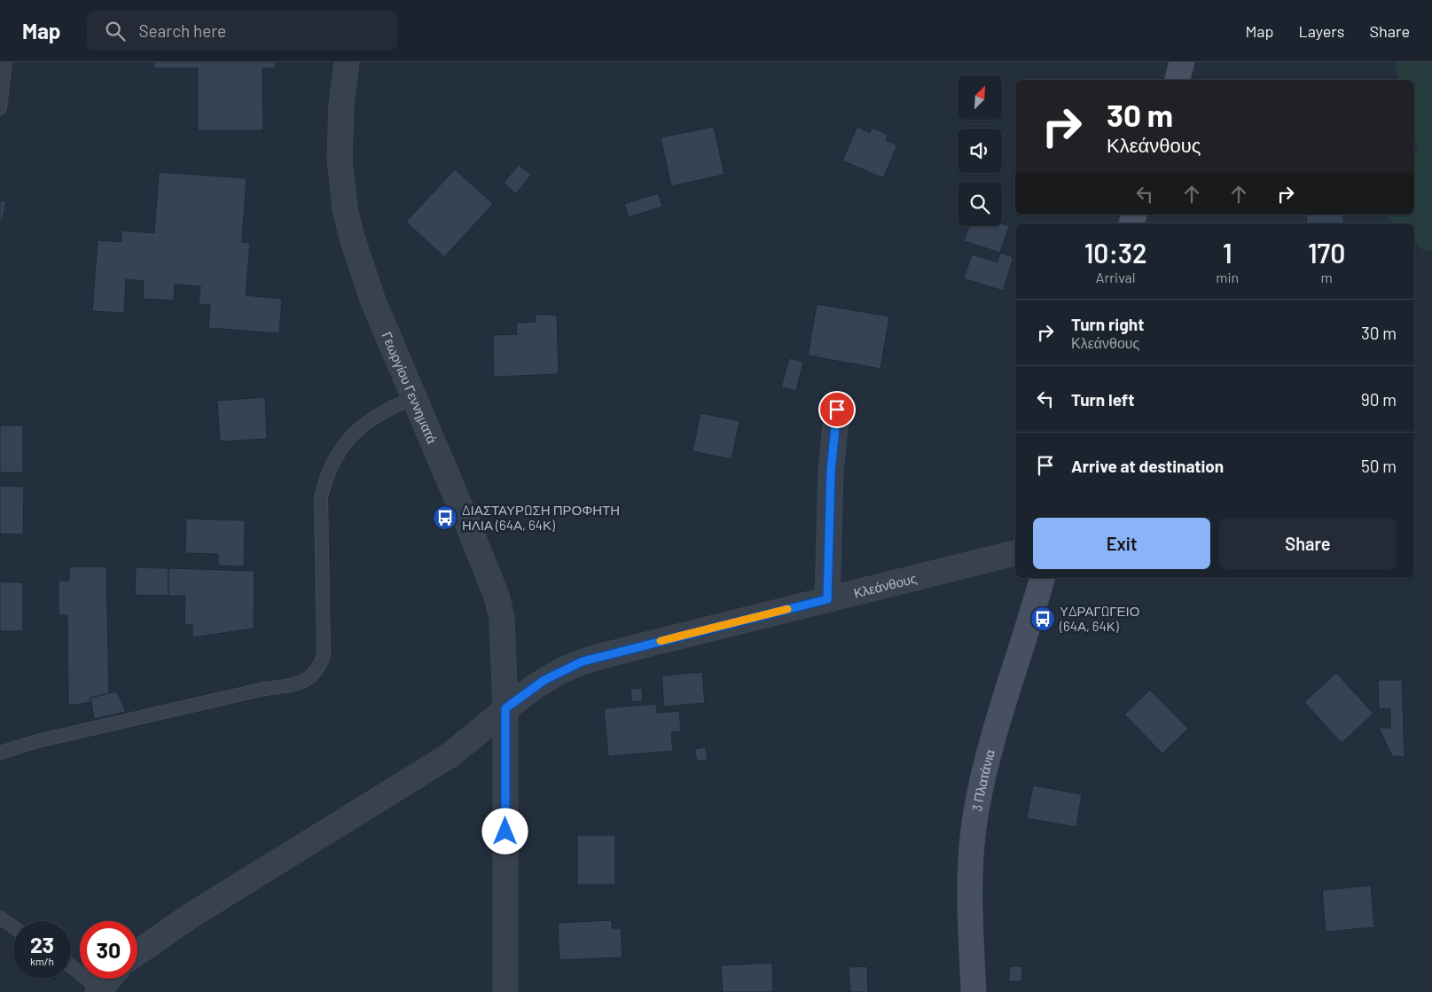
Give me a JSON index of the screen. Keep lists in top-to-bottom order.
{
  "streets": {
    "street": ["Γεωργίου Γεννηματά", "Κλεάνθους", "3 Πλατάνια"]
  },
  "crossings": [
    ["Γεωργίου Γεννηματά", "Κλεάνθους"]
  ],
  "places": {
    "bus stop": ["ΔΙΑΣΤΑΥΡΩΣΗ ΠΡΟΦΗΤΗ ΗΛΙΑ (64Α, 64Κ)", "ΥΔΡΑΓΩΓΕΙΟ (64Α, 64Κ)"]
  },
  "north": "top right",
  "page": {
    "header": "Map",
    "search": "Search here",
    "nav": ["Map", "Layers", "Share"],
    "turn": ["30 m", "Κλεάνθους"],
    "eta": [
      "10:32",
      "Arrival",
      "1",
      "min",
      "170",
      "m"
    ],
    "list": [
      {
        "name": "Turn right",
        "note": "Κλεάνθους",
        "value": "30 m"
      },
      {
        "name": "Turn left",
        "value": "90 m"
      },
      {
        "name": "Arrive at destination",
        "value": "50 m"
      }
    ],
    "buttons": ["Exit", "Share"],
    "speed": "23 km/h",
    "limit": "30"
  }
}
